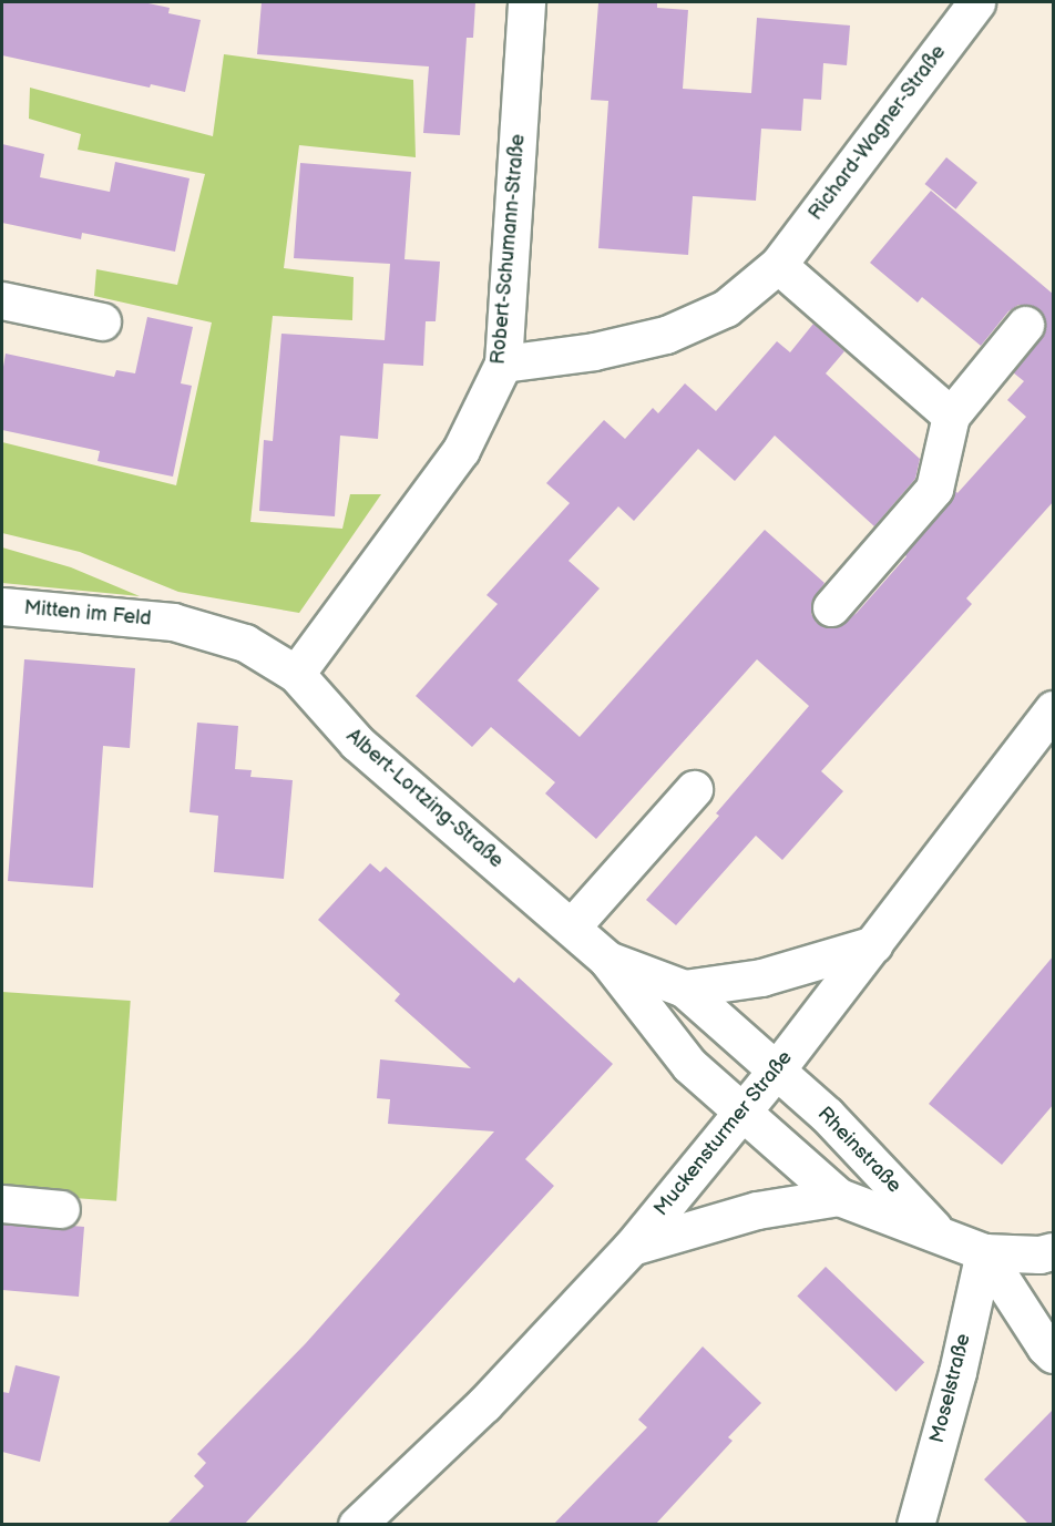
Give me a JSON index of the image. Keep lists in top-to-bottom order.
{
  "streets": {
    "street": [
      "Richard-Wagner-Straße",
      "Robert-Schumann-Straße",
      "Mitten im Feld",
      "Albert-Lortzing-Straße",
      "Muckensturmer Straße",
      "Rheinstraße",
      "Moselstraße"
    ]
  },
  "crossings": [
    ["Richard-Wagner-Straße", "Robert-Schumann-Straße"],
    ["Robert-Schumann-Straße", "Albert-Lortzing-Straße"],
    ["Mitten im Feld", "Albert-Lortzing-Straße"],
    ["Albert-Lortzing-Straße", "Muckensturmer Straße"],
    ["Albert-Lortzing-Straße", "Rheinstraße"],
    ["Muckensturmer Straße", "Rheinstraße"],
    ["Rheinstraße", "Moselstraße"]
  ]
}
